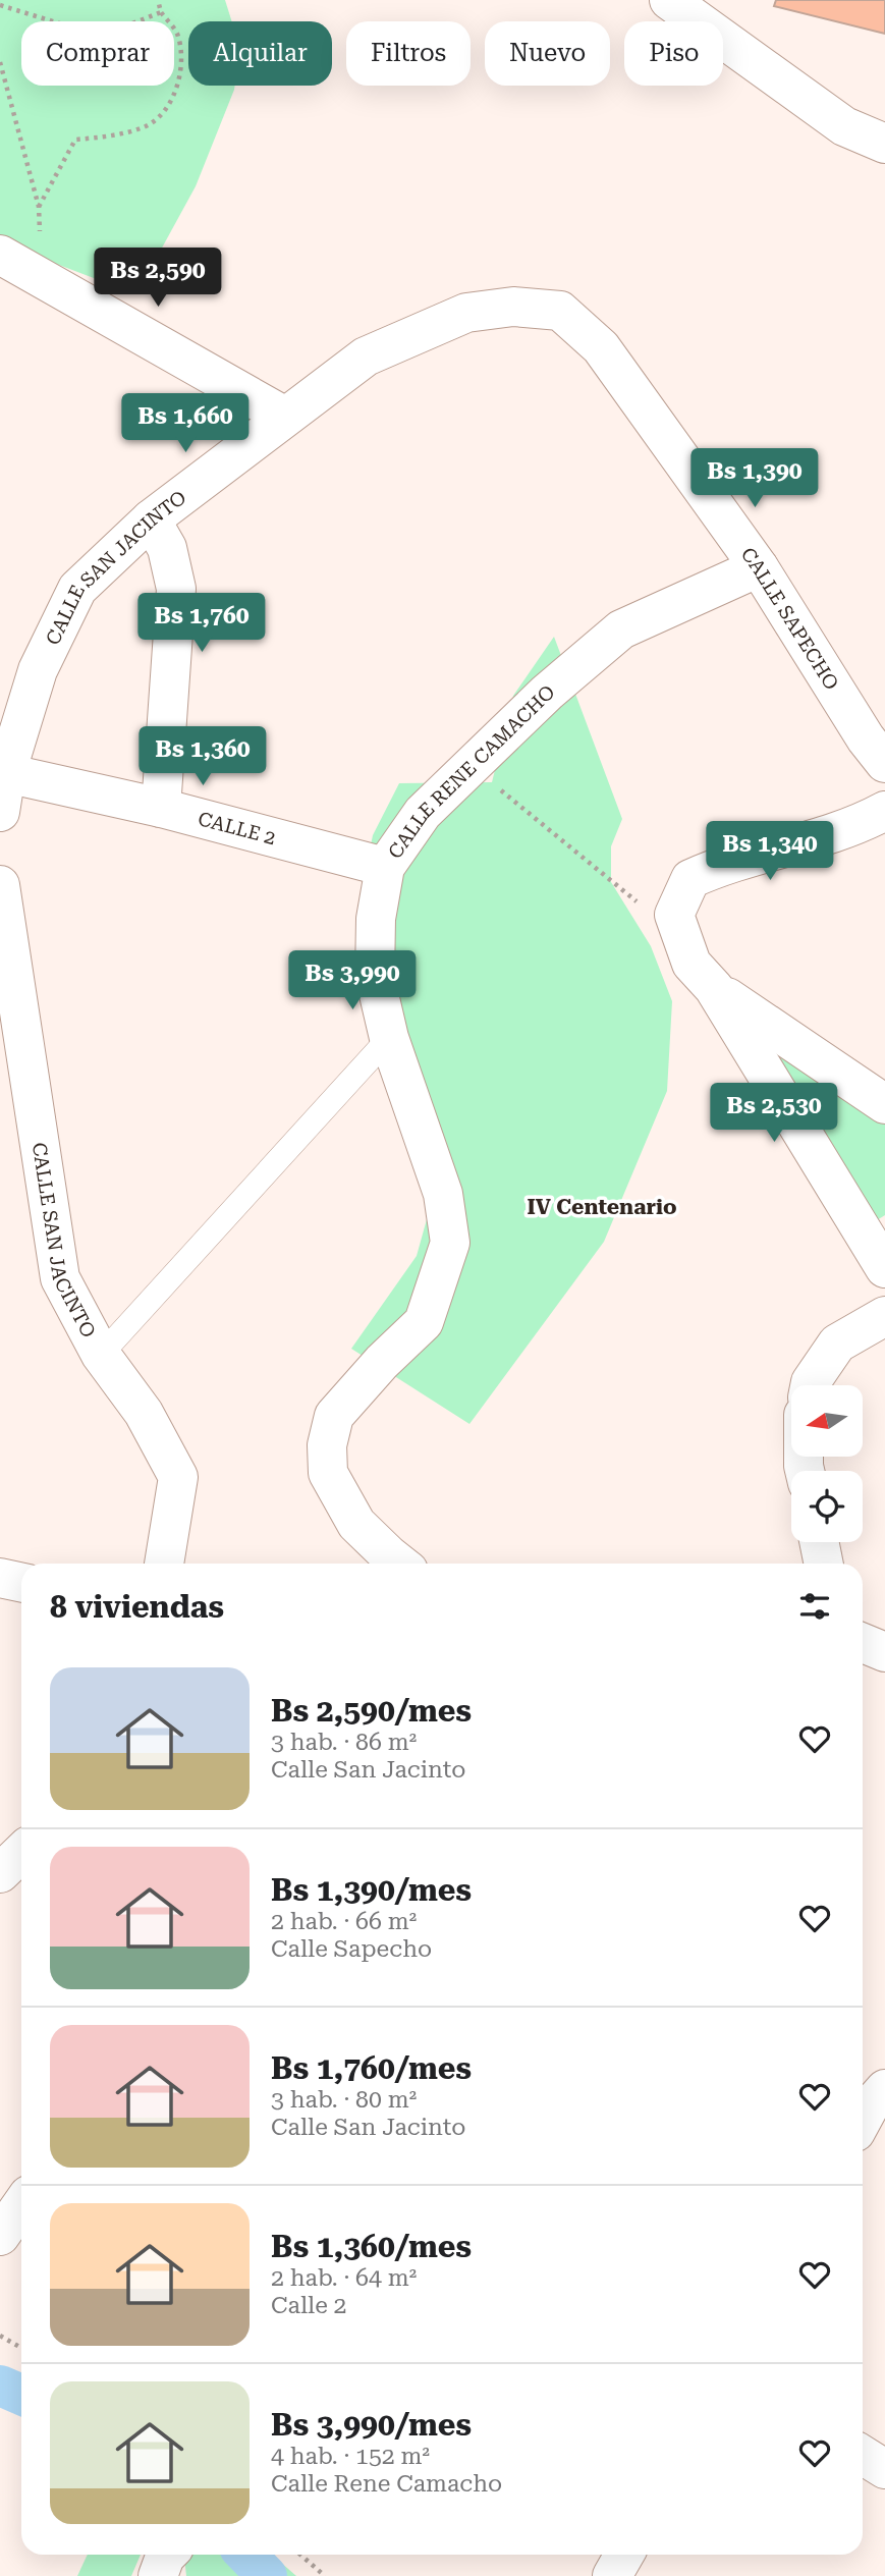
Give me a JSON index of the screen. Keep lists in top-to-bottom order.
{
  "streets": {
    "street": [
      "CALLE SAN JACINTO",
      "CALLE SAPECHO",
      "CALLE RENE CAMACHO",
      "CALLE 2"
    ]
  },
  "crossings": [
    ["CALLE SAN JACINTO", "CALLE SAPECHO"],
    ["CALLE SAN JACINTO", "CALLE 2"],
    ["CALLE SAPECHO", "CALLE RENE CAMACHO"],
    ["CALLE RENE CAMACHO", "CALLE 2"]
  ],
  "districts": ["IV Centenario"],
  "north": "left",
  "page": {
    "chip": [
      "Comprar",
      "Alquilar",
      "Filtros",
      "Nuevo",
      "Piso"
    ],
    "price": [
      "Bs 2,590",
      "Bs 1,660",
      "Bs 1,390",
      "Bs 1,760",
      "Bs 1,360",
      "Bs 1,340",
      "Bs 3,990",
      "Bs 2,530"
    ],
    "heading": "8 viviendas",
    "list": [
      {
        "name": "Bs 2,590/mes",
        "note": "3 hab. · 86 m² · Calle San Jacinto"
      },
      {
        "name": "Bs 1,390/mes",
        "note": "2 hab. · 66 m² · Calle Sapecho"
      },
      {
        "name": "Bs 1,760/mes",
        "note": "3 hab. · 80 m² · Calle San Jacinto"
      },
      {
        "name": "Bs 1,360/mes",
        "note": "2 hab. · 64 m² · Calle 2"
      },
      {
        "name": "Bs 3,990/mes",
        "note": "4 hab. · 152 m² · Calle Rene Camacho"
      }
    ]
  }
}
